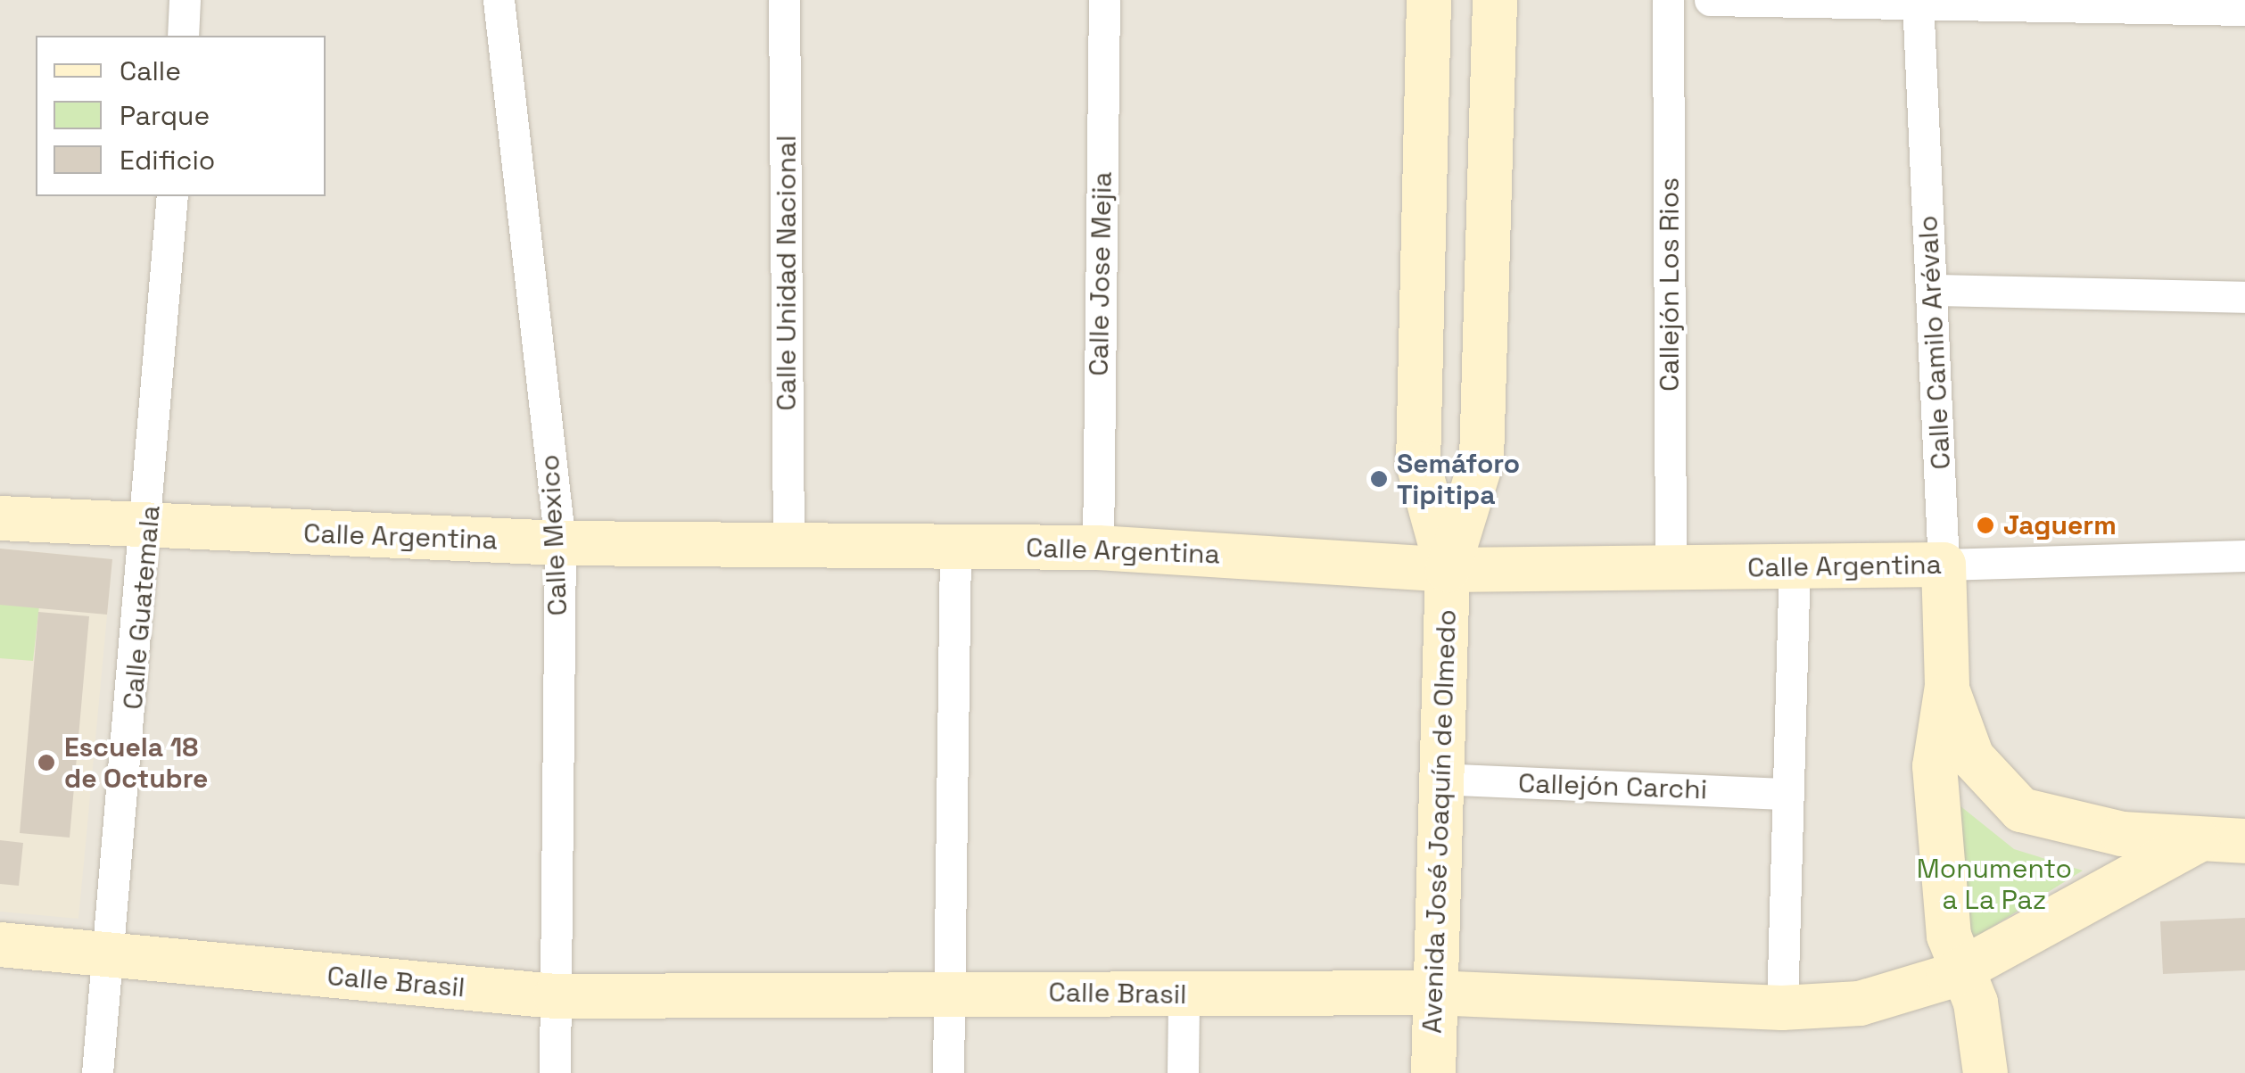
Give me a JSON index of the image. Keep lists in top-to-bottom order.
{
  "streets": {
    "main road": [
      "Calle Camilo Arévalo",
      "Calle Argentina",
      "Avenida José Joaquín de Olmedo",
      "Calle Brasil"
    ],
    "street": [
      "Calle Unidad Nacional",
      "Calle Jose Mejia",
      "Callejón Los Rios",
      "Calle Mexico",
      "Calle Guatemala",
      "Callejón Carchi"
    ]
  },
  "crossings": [
    ["Calle Unidad Nacional", "Calle Argentina"],
    ["Calle Jose Mejia", "Calle Argentina"],
    ["Callejón Los Rios", "Calle Argentina"],
    ["Calle Camilo Arévalo", "Calle Argentina"],
    ["Calle Camilo Arévalo", "Calle Brasil"],
    ["Calle Mexico", "Calle Argentina"],
    ["Calle Mexico", "Calle Brasil"],
    ["Calle Argentina", "Calle Guatemala"],
    ["Calle Argentina", "Avenida José Joaquín de Olmedo"],
    ["Calle Guatemala", "Calle Brasil"],
    ["Callejón Carchi", "Avenida José Joaquín de Olmedo"],
    ["Avenida José Joaquín de Olmedo", "Calle Brasil"]
  ],
  "parks": ["Monumento a La Paz"],
  "places": ["Semáforo Tipitipa", "Jaguerm", "Escuela 18 de Octubre"],
  "legend": ["Calle", "Parque", "Edificio"]
}
